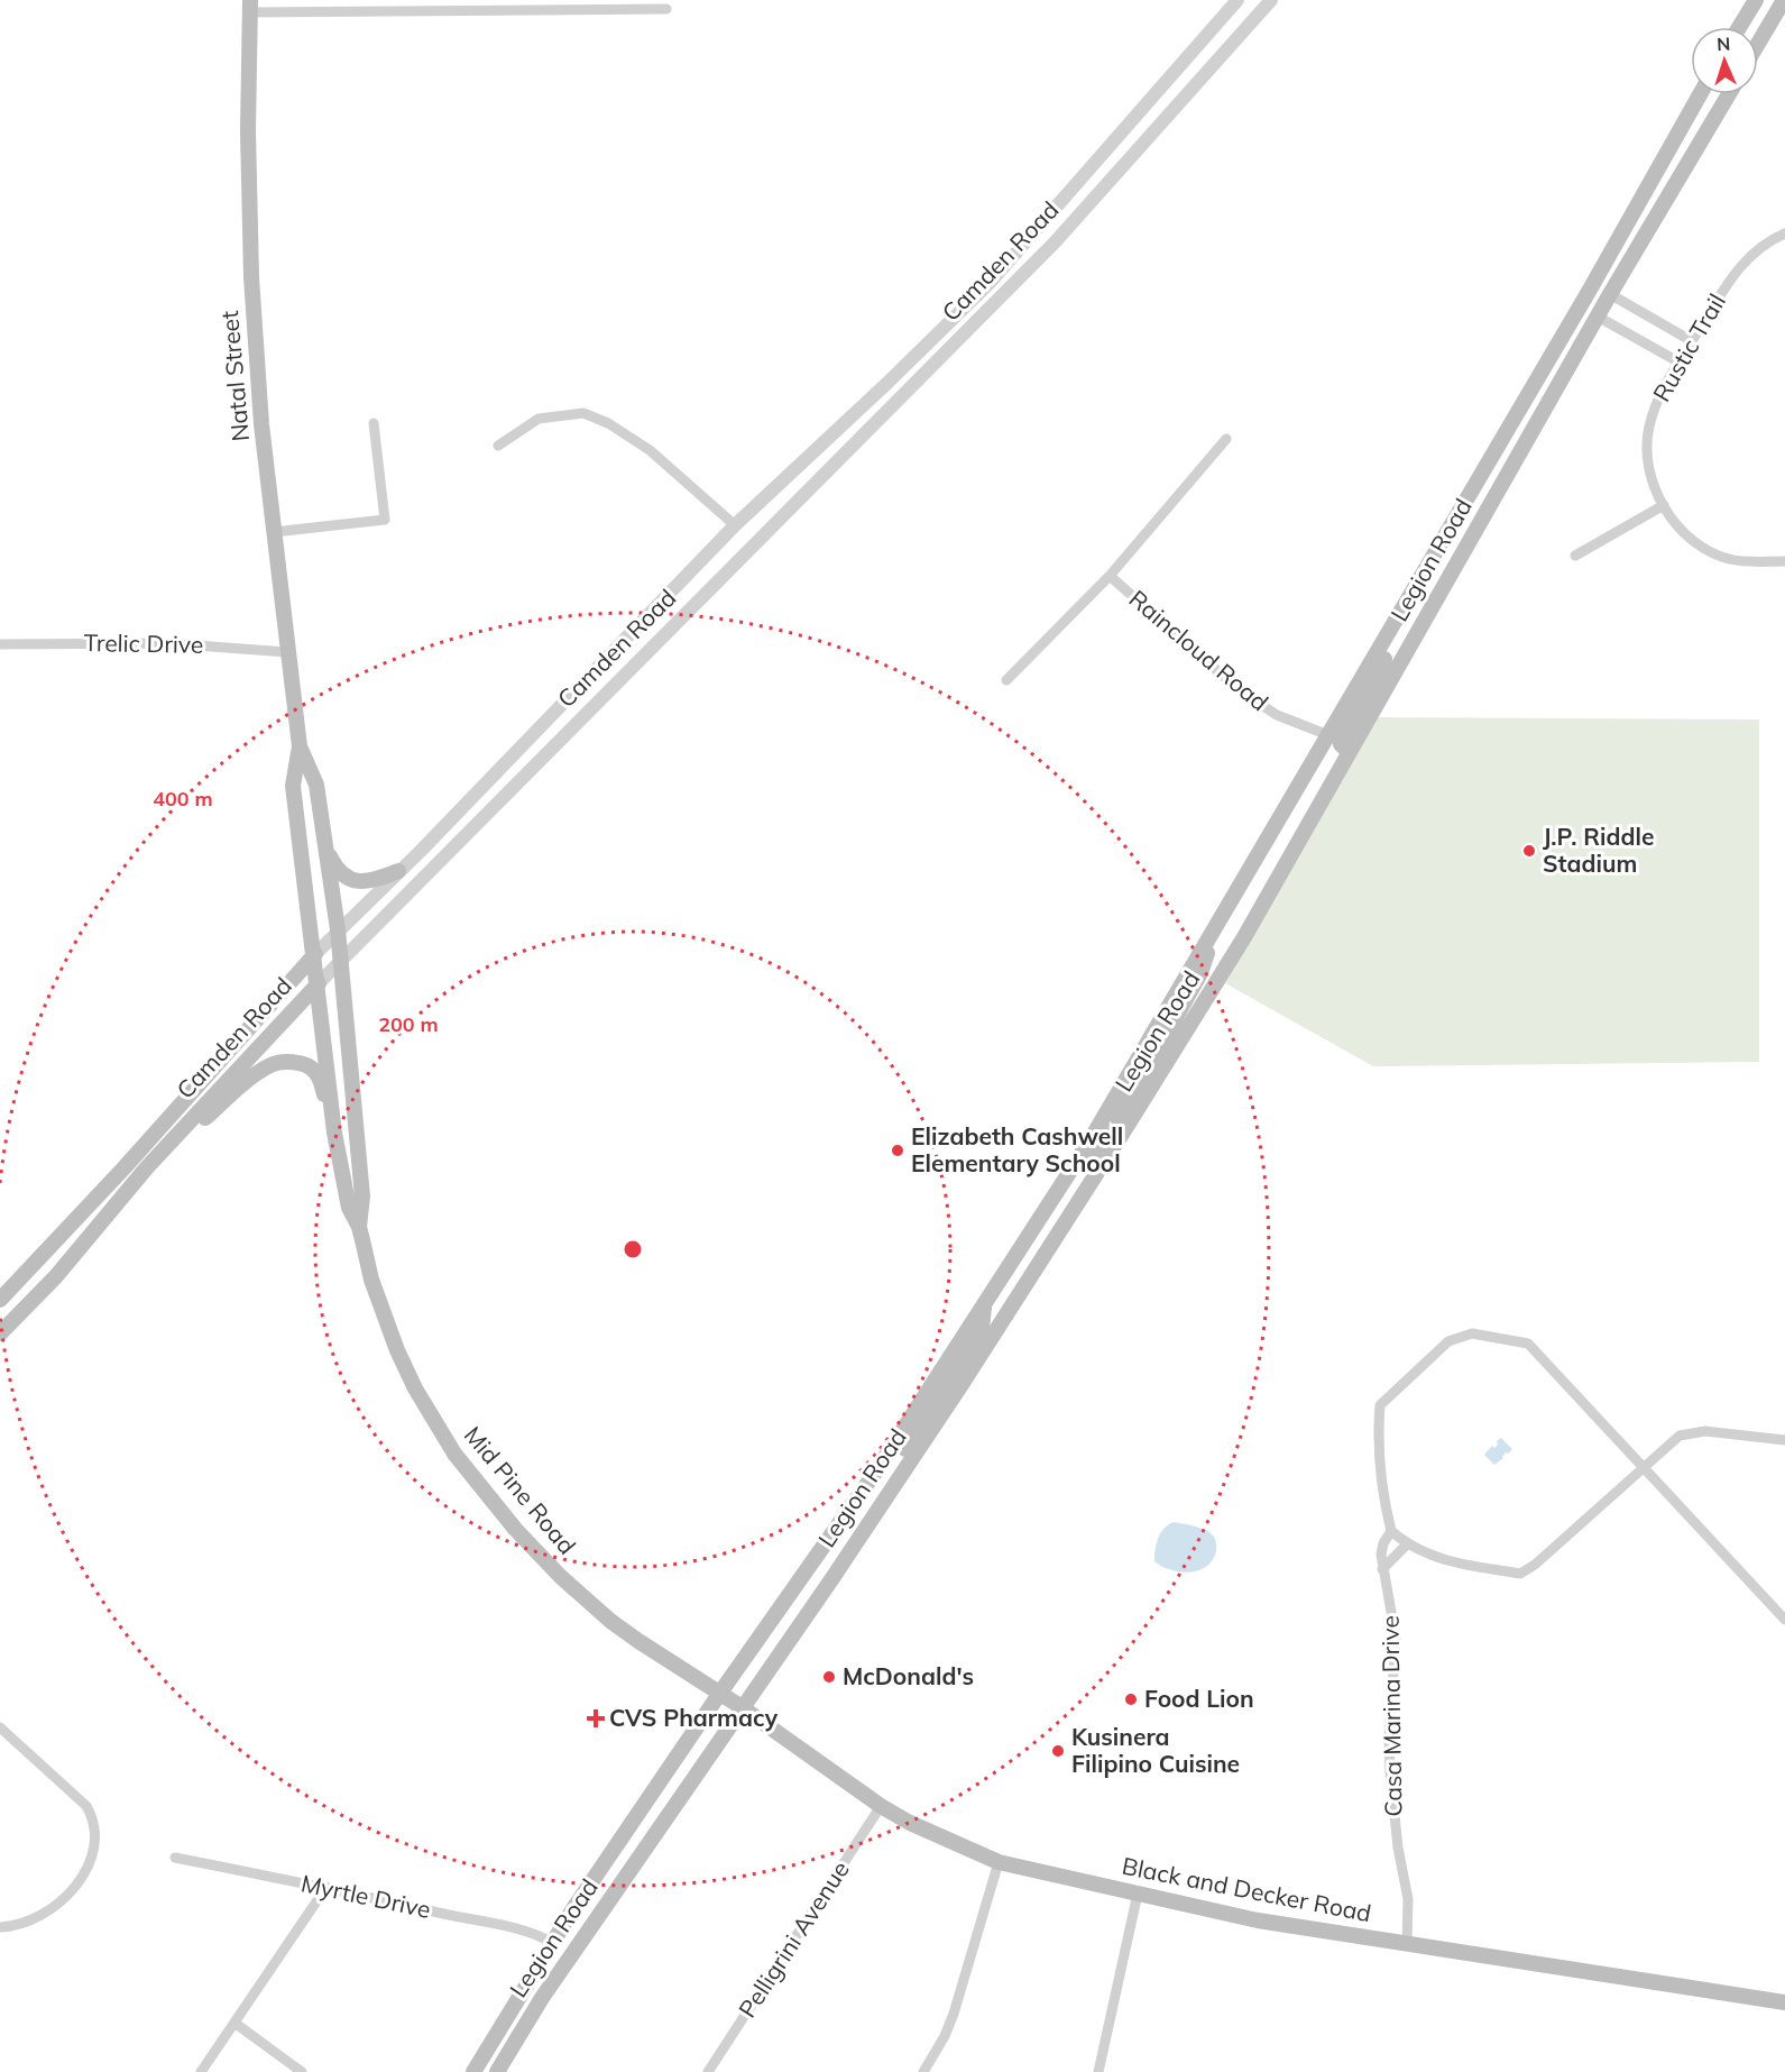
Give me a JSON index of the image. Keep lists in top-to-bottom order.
{
  "streets": {
    "main road": [
      "Camden Road",
      "Natal Street",
      "Legion Road",
      "Mid Pine Road",
      "Black and Decker Road"
    ],
    "street": [
      "Rustic Trail",
      "Trelic Drive",
      "Raincloud Road",
      "Casa Marina Drive",
      "Myrtle Drive",
      "Pelligrini Avenue"
    ]
  },
  "crossings": [
    ["Camden Road", "Natal Street"],
    ["Camden Road", "Mid Pine Road"],
    ["Natal Street", "Trelic Drive"],
    ["Natal Street", "Mid Pine Road"],
    ["Legion Road", "Raincloud Road"],
    ["Legion Road", "Mid Pine Road"],
    ["Legion Road", "Black and Decker Road"],
    ["Legion Road", "Myrtle Drive"],
    ["Mid Pine Road", "Black and Decker Road"],
    ["Casa Marina Drive", "Black and Decker Road"],
    ["Black and Decker Road", "Pelligrini Avenue"]
  ],
  "places": {
    "other": [
      "J.P. Riddle Stadium",
      "Elizabeth Cashwell Elementary School",
      "McDonald's",
      "Food Lion",
      "Kusinera Filipino Cuisine"
    ],
    "health": ["CVS Pharmacy"]
  },
  "north": "top",
  "rings": ["400 m", "200 m"]
}
